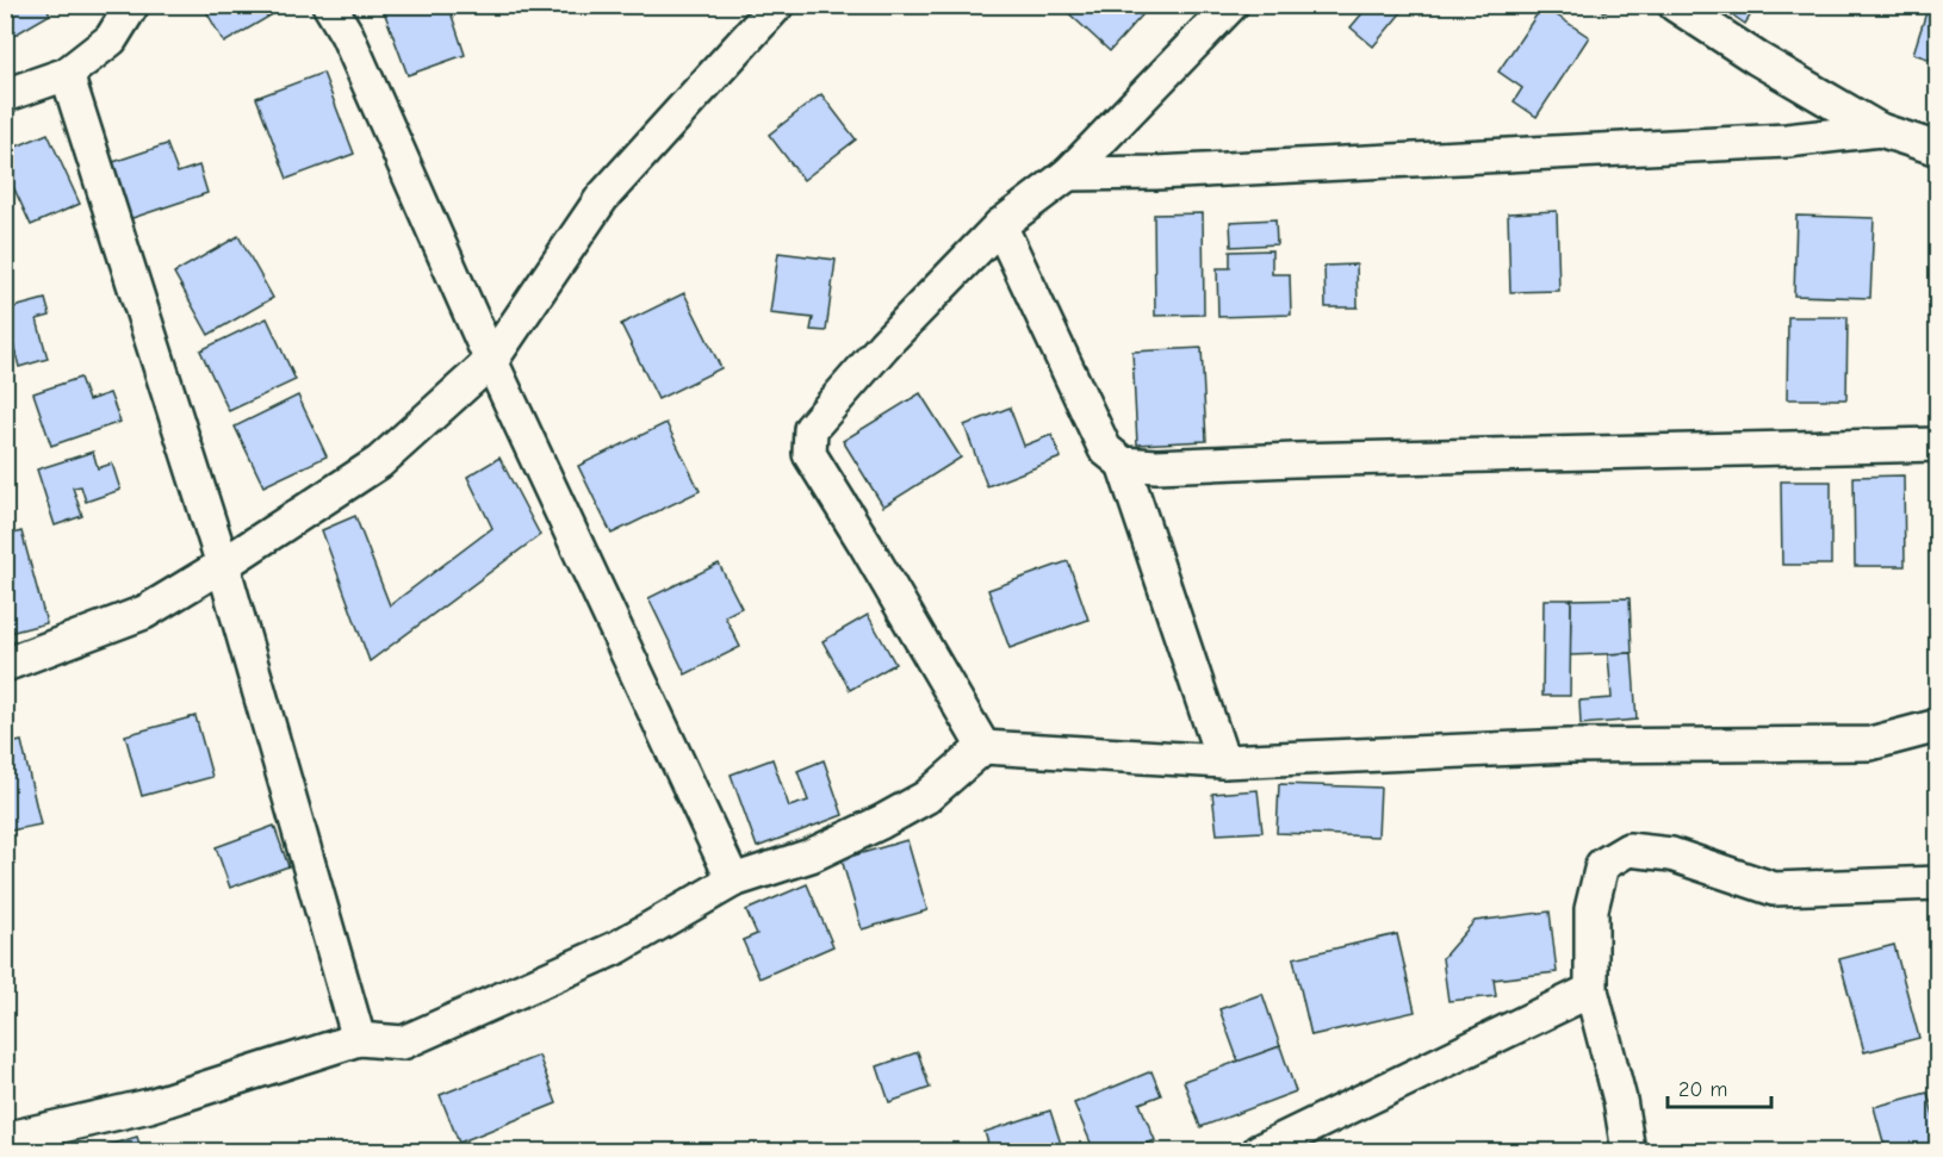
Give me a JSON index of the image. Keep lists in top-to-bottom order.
{
  "scale_bar": "20 m"
}
